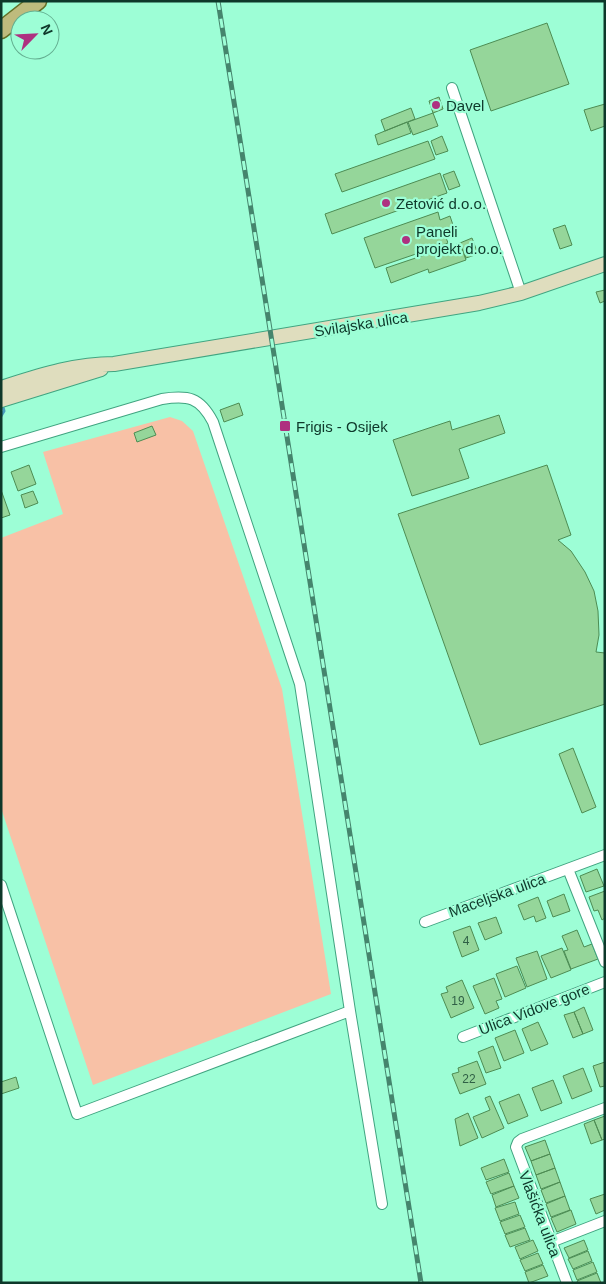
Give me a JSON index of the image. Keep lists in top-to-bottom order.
{
  "streets": {
    "main road": ["Svilajska ulica"],
    "street": ["Maceljska ulica", "Ulica Vidove gore", "Vlašićka ulica"]
  },
  "places": {
    "other": ["Davel", "Zetović d.o.o.", "Paneli projekt d.o.o."],
    "transit": ["Frigis - Osijek"]
  },
  "house_numbers": ["4", "19", "22"],
  "north": "top right"
}
